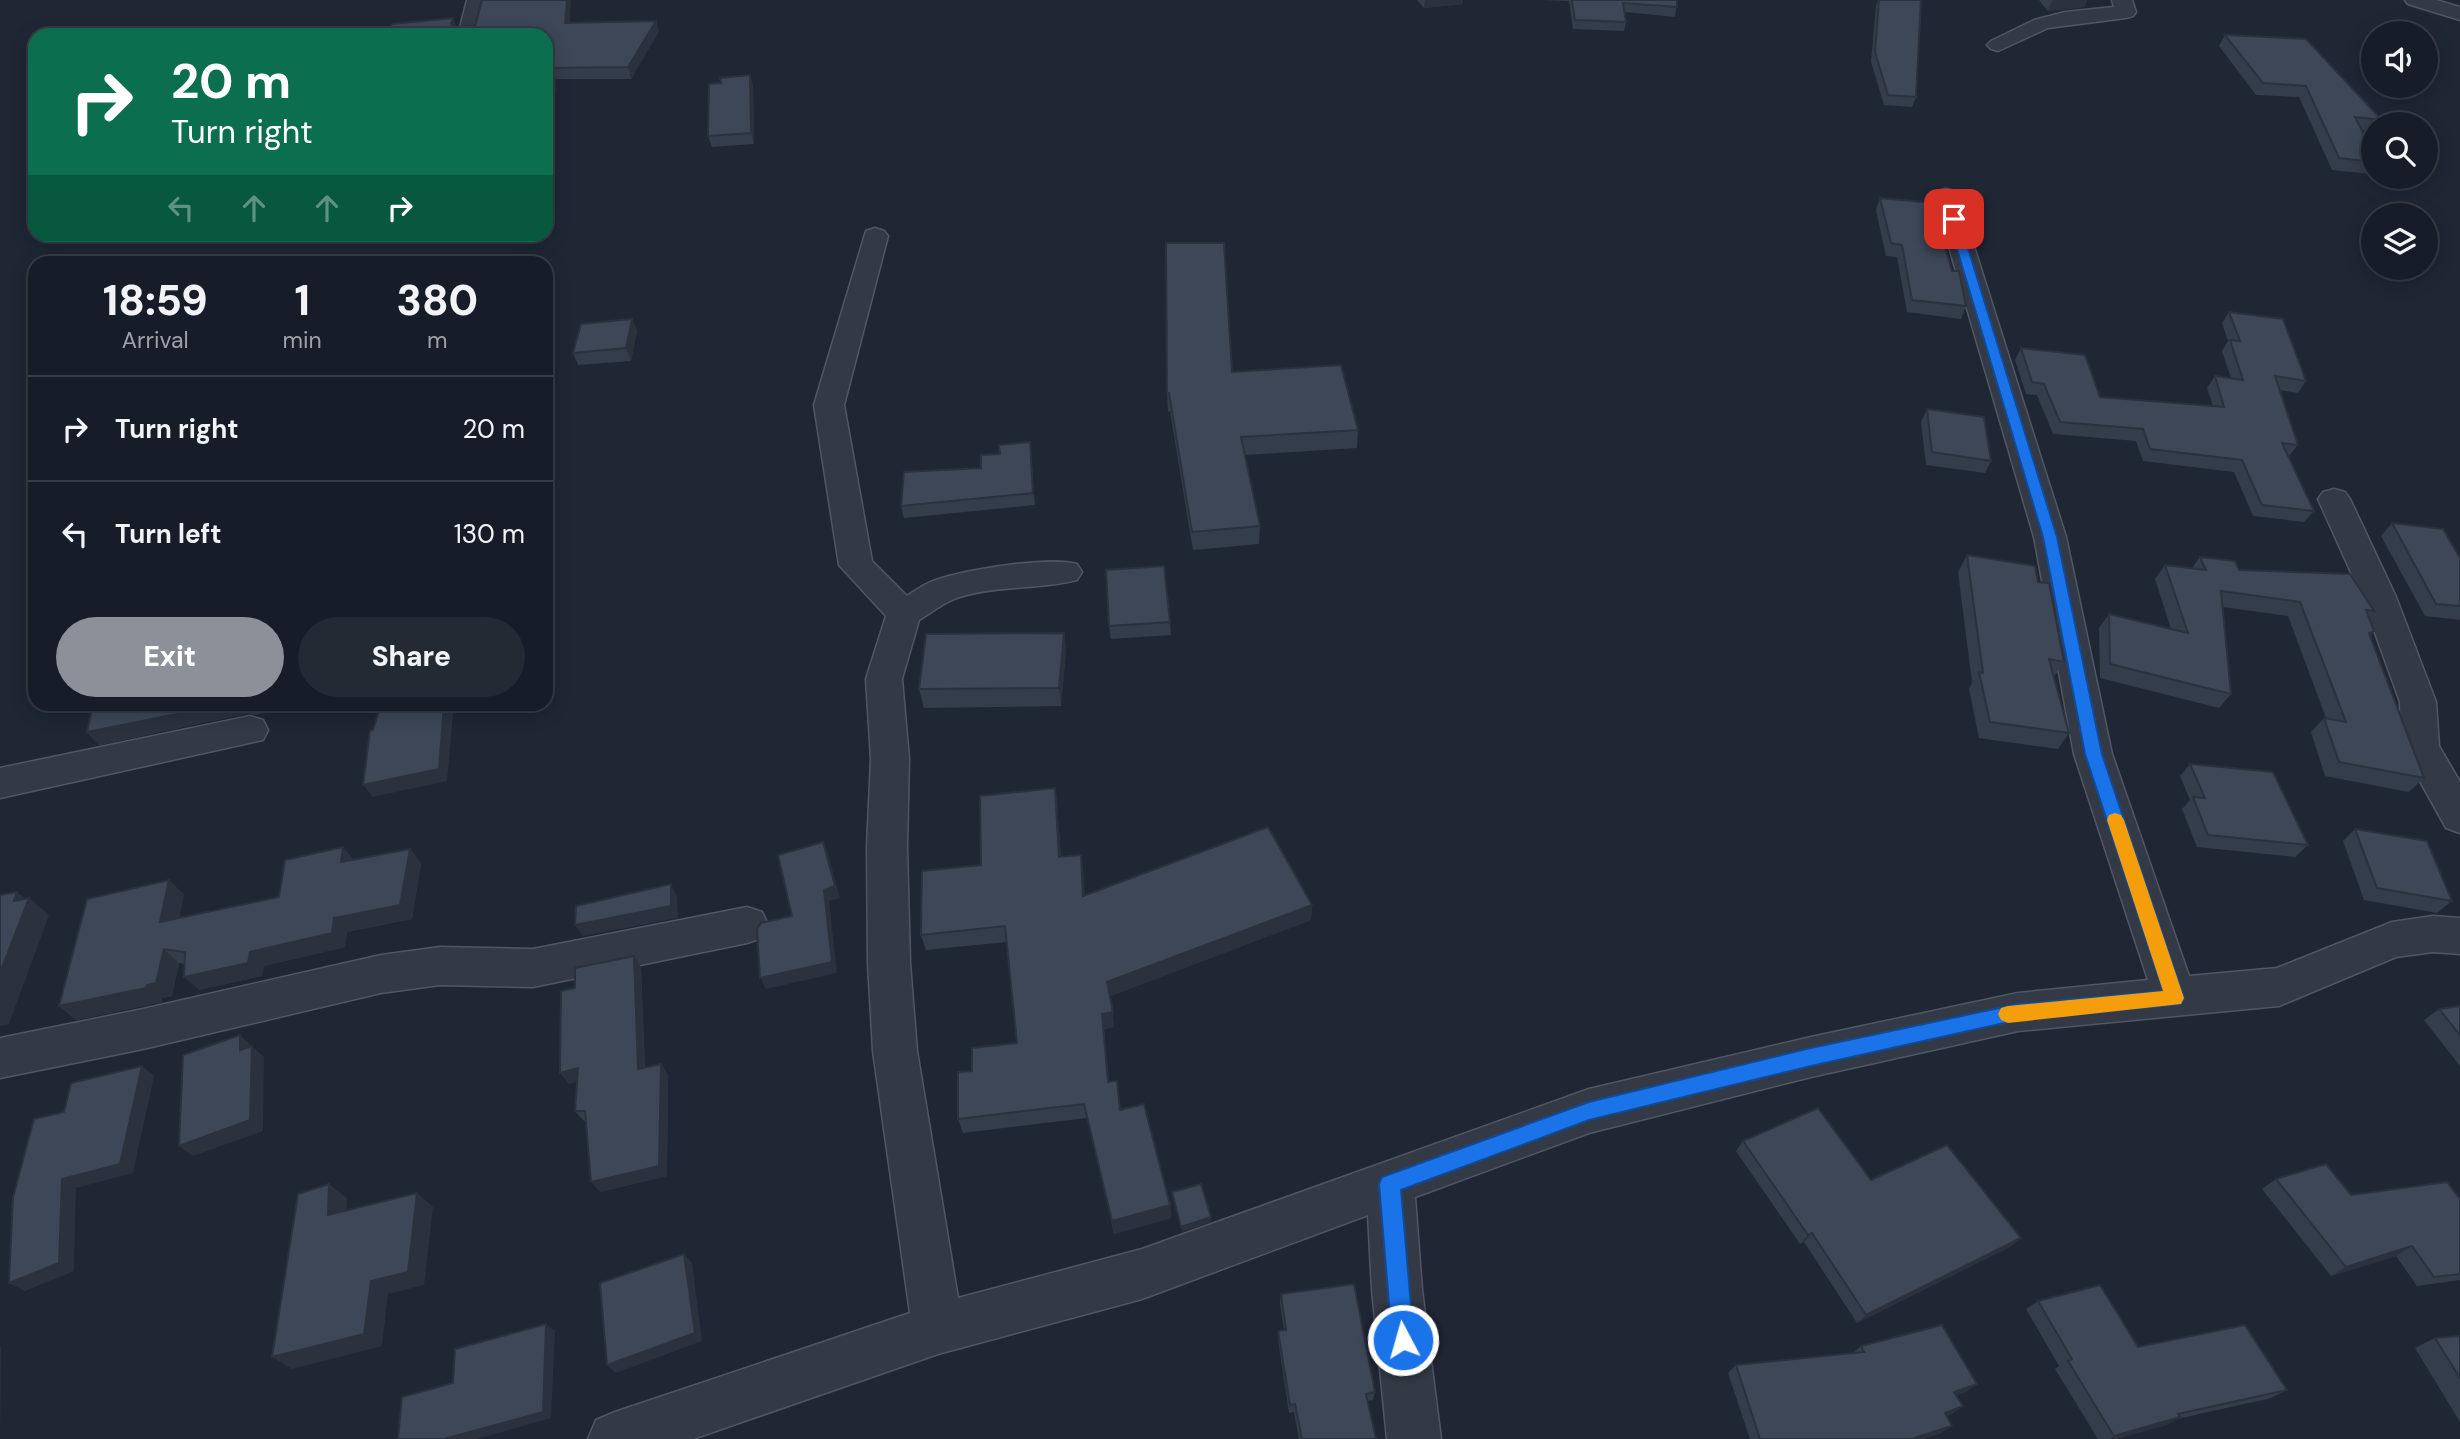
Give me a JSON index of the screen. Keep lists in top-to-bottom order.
{
  "page": {
    "turn": ["20 m", "Turn right"],
    "eta": [
      "18:59",
      "Arrival",
      "1",
      "min",
      "380",
      "m"
    ],
    "list": [
      {
        "name": "Turn right",
        "value": "20 m"
      },
      {
        "name": "Turn left",
        "value": "130 m"
      }
    ],
    "buttons": ["Exit", "Share"]
  }
}
